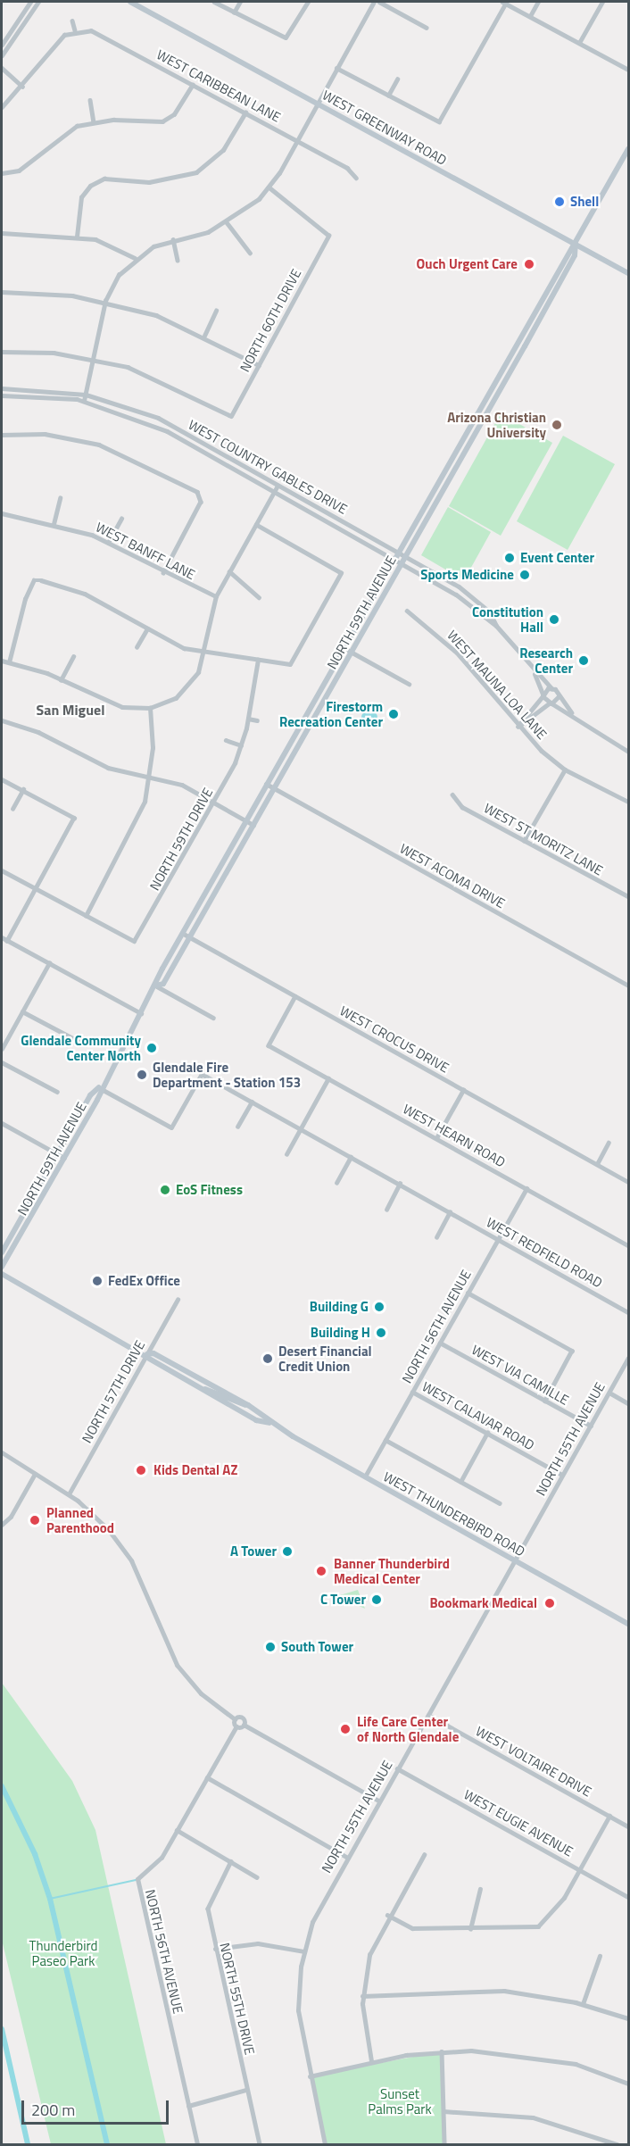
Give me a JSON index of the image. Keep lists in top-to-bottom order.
{
  "streets": {
    "main road": ["WEST GREENWAY ROAD", "NORTH 59TH AVENUE", "WEST THUNDERBIRD ROAD"],
    "street": [
      "WEST CARIBBEAN LANE",
      "NORTH 60TH DRIVE",
      "WEST COUNTRY GABLES DRIVE",
      "WEST BANFF LANE",
      "WEST MAUNA LOA LANE",
      "NORTH 59TH DRIVE",
      "WEST ST MORITZ LANE",
      "WEST ACOMA DRIVE",
      "WEST CROCUS DRIVE",
      "WEST HEARN ROAD",
      "WEST REDFIELD ROAD",
      "NORTH 56TH AVENUE",
      "WEST VIA CAMILLE",
      "NORTH 57TH DRIVE",
      "WEST CALAVAR ROAD",
      "NORTH 55TH AVENUE",
      "WEST VOLTAIRE DRIVE",
      "WEST EUGIE AVENUE",
      "NORTH 55TH DRIVE"
    ]
  },
  "crossings": [
    ["WEST GREENWAY ROAD", "NORTH 59TH AVENUE"],
    ["WEST COUNTRY GABLES DRIVE", "NORTH 59TH AVENUE"],
    ["NORTH 59TH AVENUE", "WEST ACOMA DRIVE"],
    ["NORTH 59TH AVENUE", "WEST CROCUS DRIVE"],
    ["NORTH 59TH AVENUE", "WEST REDFIELD ROAD"],
    ["WEST CROCUS DRIVE", "WEST HEARN ROAD"],
    ["WEST HEARN ROAD", "NORTH 56TH AVENUE"],
    ["WEST REDFIELD ROAD", "NORTH 56TH AVENUE"],
    ["NORTH 56TH AVENUE", "WEST VIA CAMILLE"],
    ["NORTH 56TH AVENUE", "WEST CALAVAR ROAD"],
    ["NORTH 56TH AVENUE", "WEST THUNDERBIRD ROAD"],
    ["WEST VIA CAMILLE", "NORTH 55TH AVENUE"],
    ["NORTH 57TH DRIVE", "WEST THUNDERBIRD ROAD"],
    ["WEST CALAVAR ROAD", "NORTH 55TH AVENUE"],
    ["NORTH 55TH AVENUE", "WEST THUNDERBIRD ROAD"],
    ["NORTH 55TH AVENUE", "WEST VOLTAIRE DRIVE"],
    ["NORTH 55TH AVENUE", "WEST EUGIE AVENUE"]
  ],
  "districts": ["San Miguel"],
  "parks": ["Thunderbird Paseo Park", "Sunset Palms Park"],
  "places": [
    "Shell",
    "Ouch Urgent Care",
    "Arizona Christian University",
    "Event Center",
    "Sports Medicine",
    "Constitution Hall",
    "Research Center",
    "Firestorm Recreation Center",
    "Glendale Community Center North",
    "Glendale Fire Department - Station 153",
    "EoS Fitness",
    "FedEx Office",
    "Building G",
    "Building H",
    "Desert Financial Credit Union",
    "Kids Dental AZ",
    "Planned Parenthood",
    "A Tower",
    "Banner Thunderbird Medical Center",
    "C Tower",
    "Bookmark Medical",
    "South Tower",
    "Life Care Center of North Glendale"
  ],
  "scale_bar": "200 m"
}
